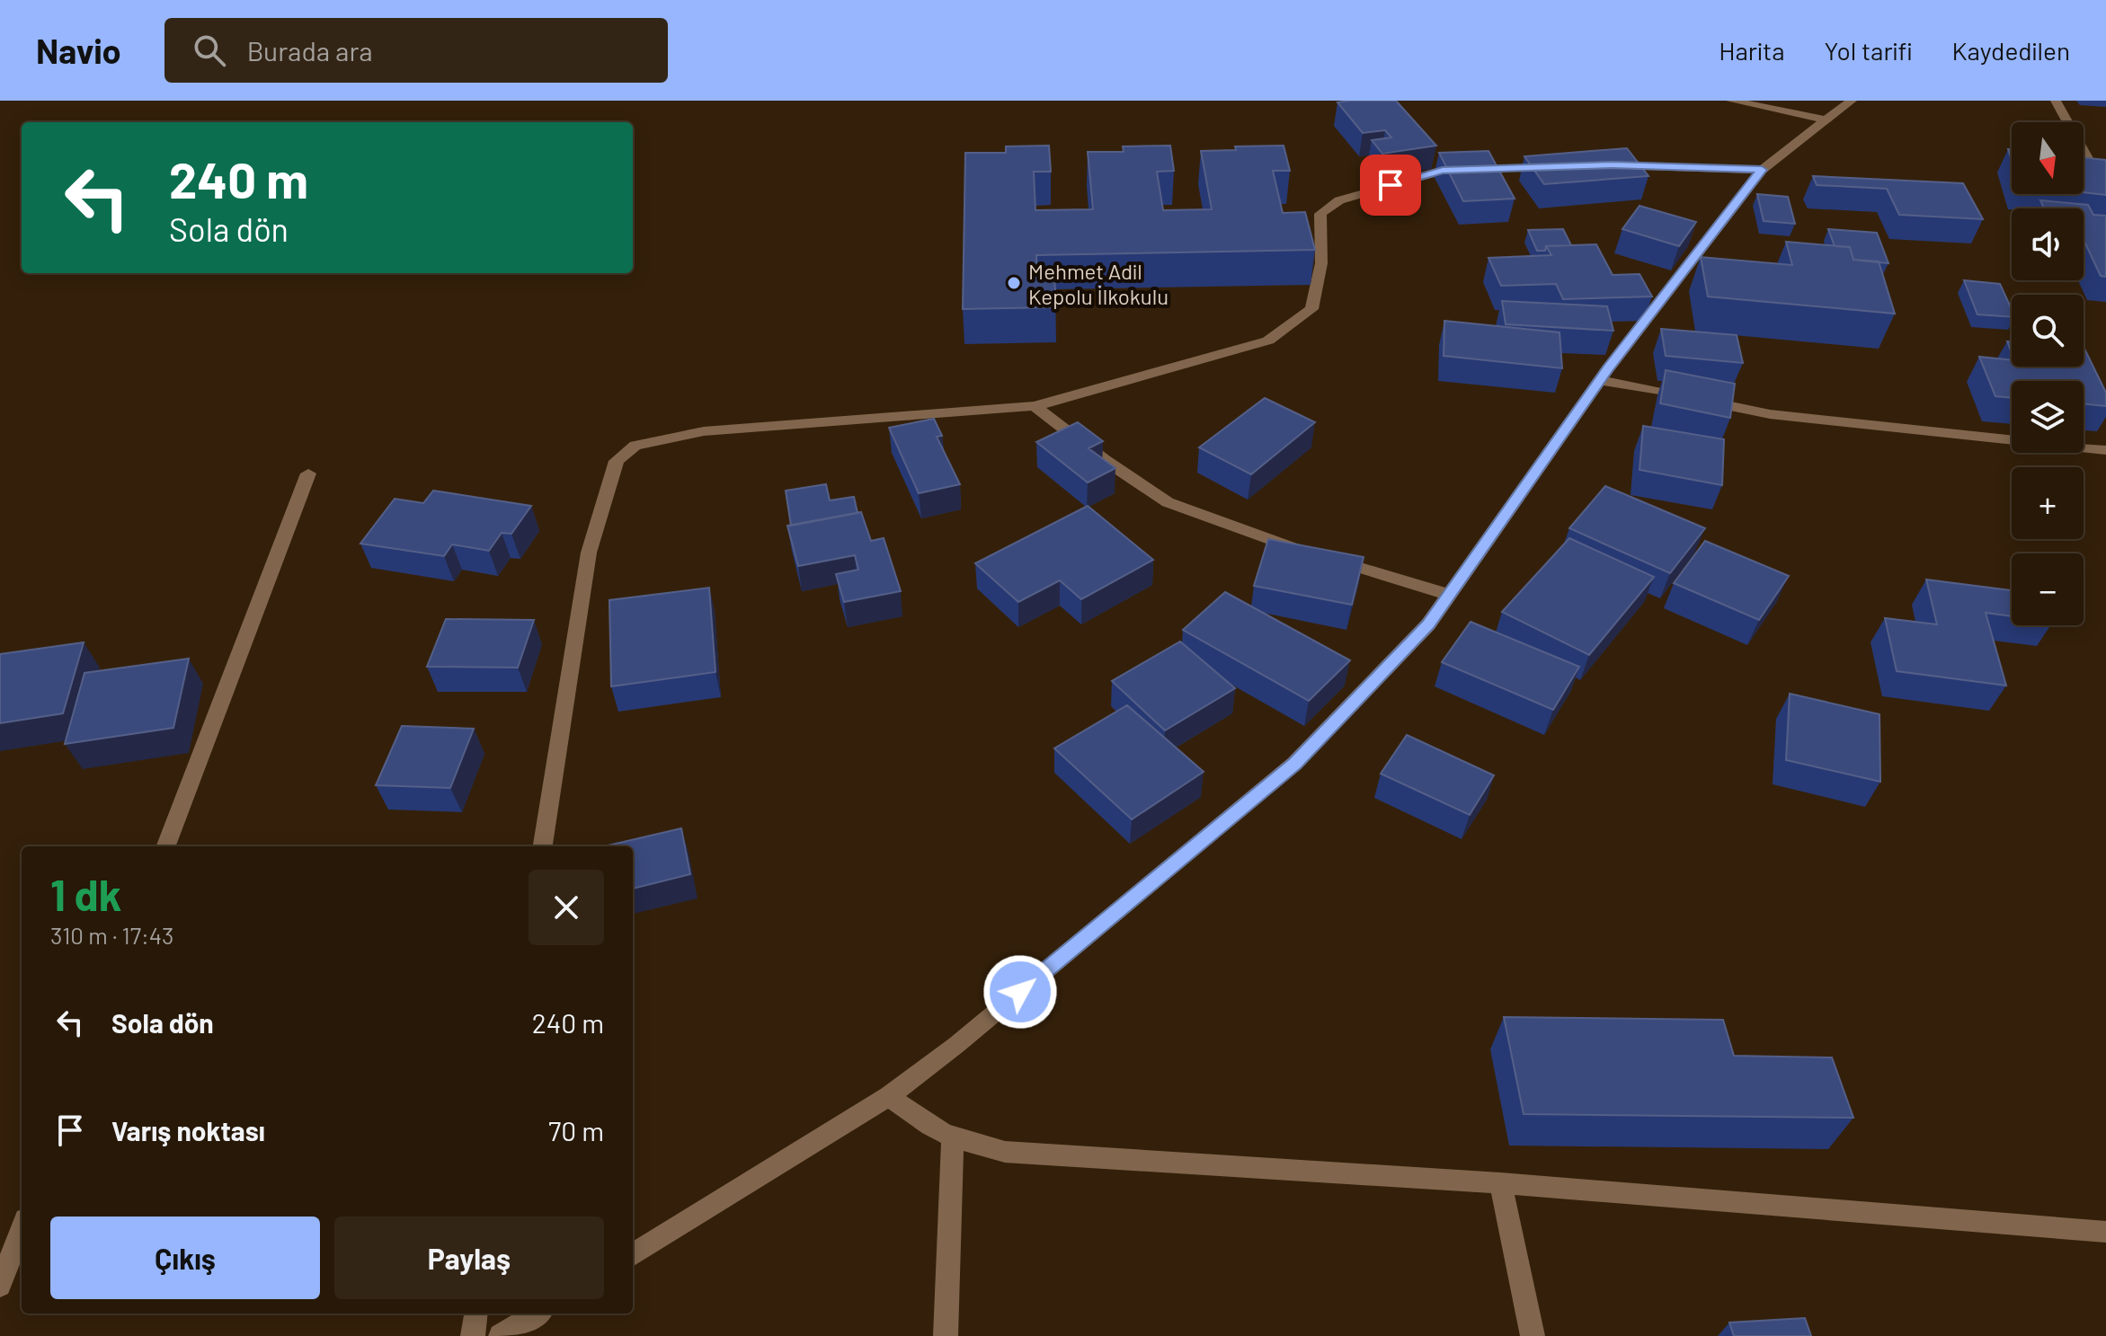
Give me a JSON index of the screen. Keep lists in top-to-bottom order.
{
  "places": ["Mehmet Adil Kepolu İlkokulu"],
  "north": "bottom",
  "page": {
    "header": "Navio",
    "search": "Burada ara",
    "nav": ["Harita", "Yol tarifi", "Kaydedilen"],
    "map_buttons": ["+", "−"],
    "turn": ["240 m", "Sola dön"],
    "heading": ["1 dk", "310 m · 17:43"],
    "list": [
      {
        "name": "Sola dön",
        "value": "240 m"
      },
      {
        "name": "Varış noktası",
        "value": "70 m"
      }
    ],
    "buttons": ["Çıkış", "Paylaş"]
  }
}
